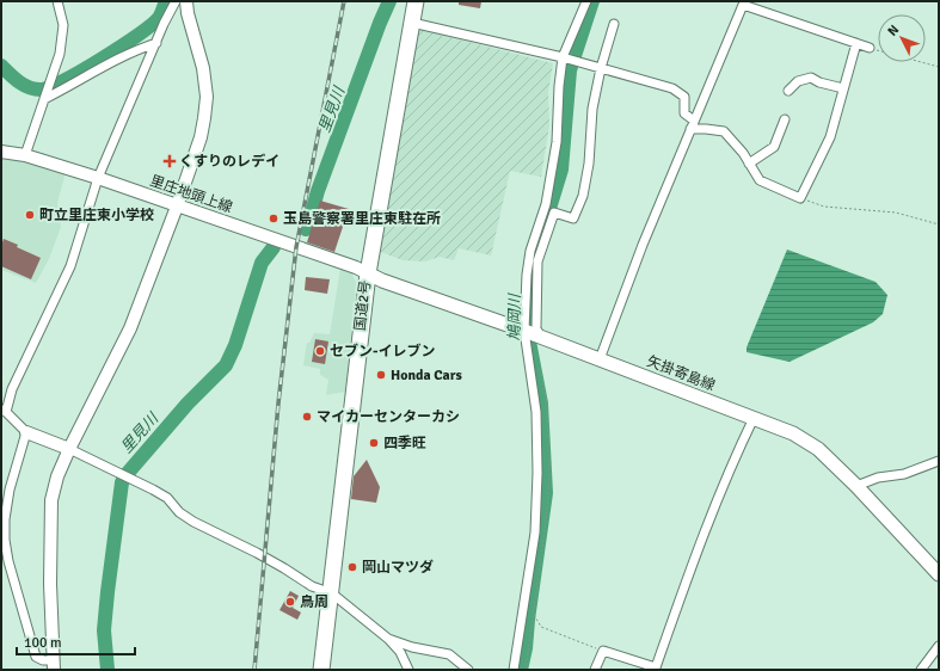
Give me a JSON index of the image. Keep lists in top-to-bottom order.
{
  "streets": {
    "highway": ["国道2号"],
    "main road": ["矢掛寄島線"],
    "street": ["里庄地頭上線"]
  },
  "crossings": [
    ["里庄地頭上線", "国道2号"],
    ["里庄地頭上線", "矢掛寄島線"],
    ["国道2号", "矢掛寄島線"]
  ],
  "water": ["里見川", "鳩岡川"],
  "places": {
    "health": ["くすりのレデイ"],
    "other": [
      "町立里庄東小学校",
      "玉島警察署里庄東駐在所",
      "セブン-イレブン",
      "Honda Cars",
      "マイカーセンターカシ",
      "四季旺",
      "岡山マツダ",
      "鳥周"
    ]
  },
  "scale_bar": "100 m",
  "north": "top left"
}
